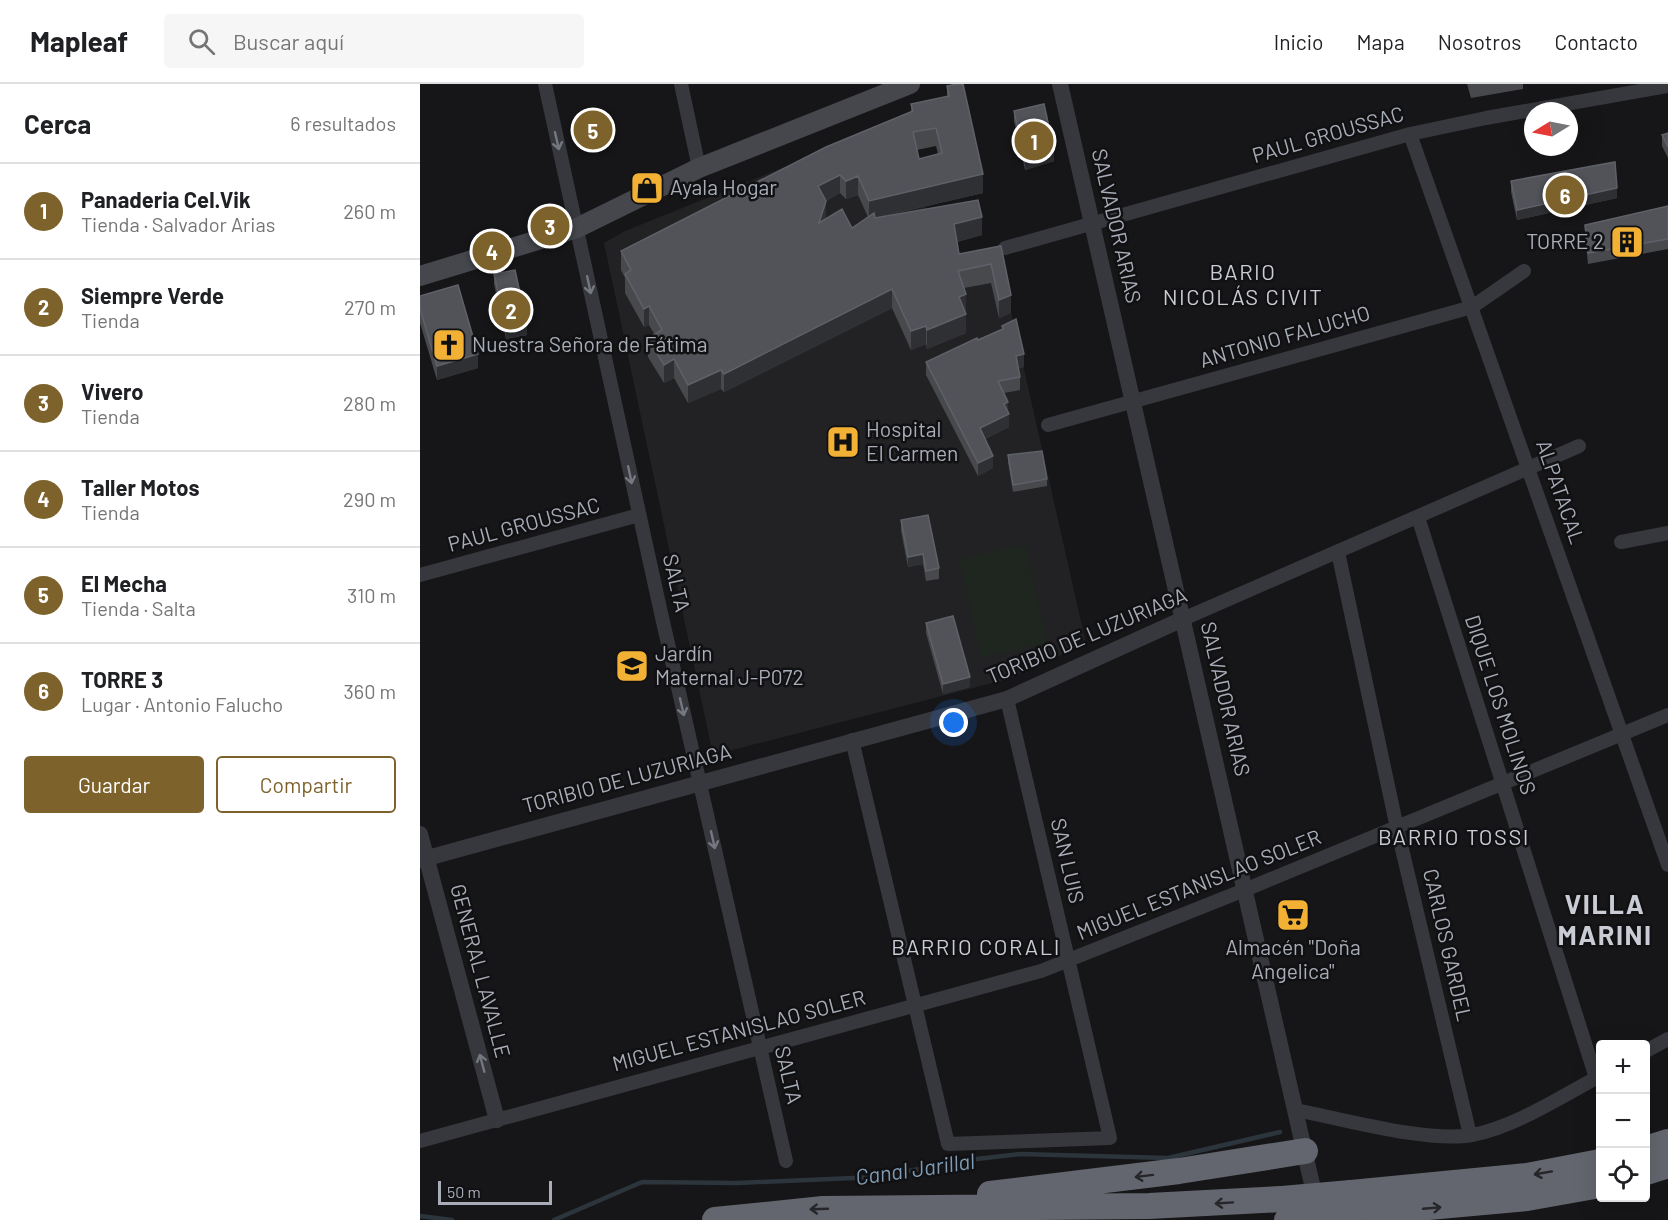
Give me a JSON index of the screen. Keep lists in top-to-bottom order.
{
  "streets": {
    "street": [
      "PAUL GROUSSAC",
      "SALVADOR ARIAS",
      "ANTONIO FALUCHO",
      "ALPATACAL",
      "SALTA",
      "TORIBIO DE LUZURIAGA",
      "DIQUE LOS MOLINOS",
      "SAN LUIS",
      "MIGUEL ESTANISLAO SOLER",
      "CARLOS GARDEL",
      "GENERAL LAVALLE"
    ]
  },
  "crossings": [
    ["PAUL GROUSSAC", "SALVADOR ARIAS"],
    ["PAUL GROUSSAC", "ALPATACAL"],
    ["PAUL GROUSSAC", "SALTA"],
    ["SALVADOR ARIAS", "ANTONIO FALUCHO"],
    ["SALVADOR ARIAS", "TORIBIO DE LUZURIAGA"],
    ["SALVADOR ARIAS", "MIGUEL ESTANISLAO SOLER"],
    ["ANTONIO FALUCHO", "ALPATACAL"],
    ["ALPATACAL", "TORIBIO DE LUZURIAGA"],
    ["ALPATACAL", "MIGUEL ESTANISLAO SOLER"],
    ["SALTA", "TORIBIO DE LUZURIAGA"],
    ["SALTA", "MIGUEL ESTANISLAO SOLER"],
    ["TORIBIO DE LUZURIAGA", "DIQUE LOS MOLINOS"],
    ["TORIBIO DE LUZURIAGA", "SAN LUIS"],
    ["TORIBIO DE LUZURIAGA", "CARLOS GARDEL"],
    ["TORIBIO DE LUZURIAGA", "GENERAL LAVALLE"],
    ["DIQUE LOS MOLINOS", "MIGUEL ESTANISLAO SOLER"],
    ["SAN LUIS", "MIGUEL ESTANISLAO SOLER"],
    ["MIGUEL ESTANISLAO SOLER", "CARLOS GARDEL"],
    ["MIGUEL ESTANISLAO SOLER", "GENERAL LAVALLE"]
  ],
  "one_way": ["SALTA", "GENERAL LAVALLE"],
  "districts": [
    "BARIO NICOLÁS CIVIT",
    "BARRIO TOSSI",
    "VILLA MARINI",
    "BARRIO CORALI"
  ],
  "water": ["Canal Jarillal"],
  "places": {
    "shop": ["Ayala Hogar"],
    "building": ["TORRE 2"],
    "church": ["Nuestra Señora de Fátima"],
    "hospital": ["Hospital El Carmen"],
    "school or university": ["Jardín Maternal J-P072"],
    "supermarket": ["Almacén \"Doña Angelica\""]
  },
  "scale_bar": "50 m",
  "north": "left",
  "page": {
    "header": "Mapleaf",
    "search": "Buscar aquí",
    "nav": [
      "Inicio",
      "Mapa",
      "Nosotros",
      "Contacto"
    ],
    "heading": ["Cerca", "6 resultados"],
    "pins": [
      "5",
      "1",
      "6",
      "3",
      "4",
      "2"
    ],
    "list": [
      {
        "mark": "1",
        "name": "Panaderia Cel.Vik",
        "note": "Tienda · Salvador Arias",
        "value": "260 m"
      },
      {
        "mark": "2",
        "name": "Siempre Verde",
        "note": "Tienda",
        "value": "270 m"
      },
      {
        "mark": "3",
        "name": "Vivero",
        "note": "Tienda",
        "value": "280 m"
      },
      {
        "mark": "4",
        "name": "Taller Motos",
        "note": "Tienda",
        "value": "290 m"
      },
      {
        "mark": "5",
        "name": "El Mecha",
        "note": "Tienda · Salta",
        "value": "310 m"
      },
      {
        "mark": "6",
        "name": "TORRE 3",
        "note": "Lugar · Antonio Falucho",
        "value": "360 m"
      }
    ],
    "buttons": ["Guardar", "Compartir"],
    "map_buttons": ["+", "−"],
    "scale": "50 m"
  }
}
